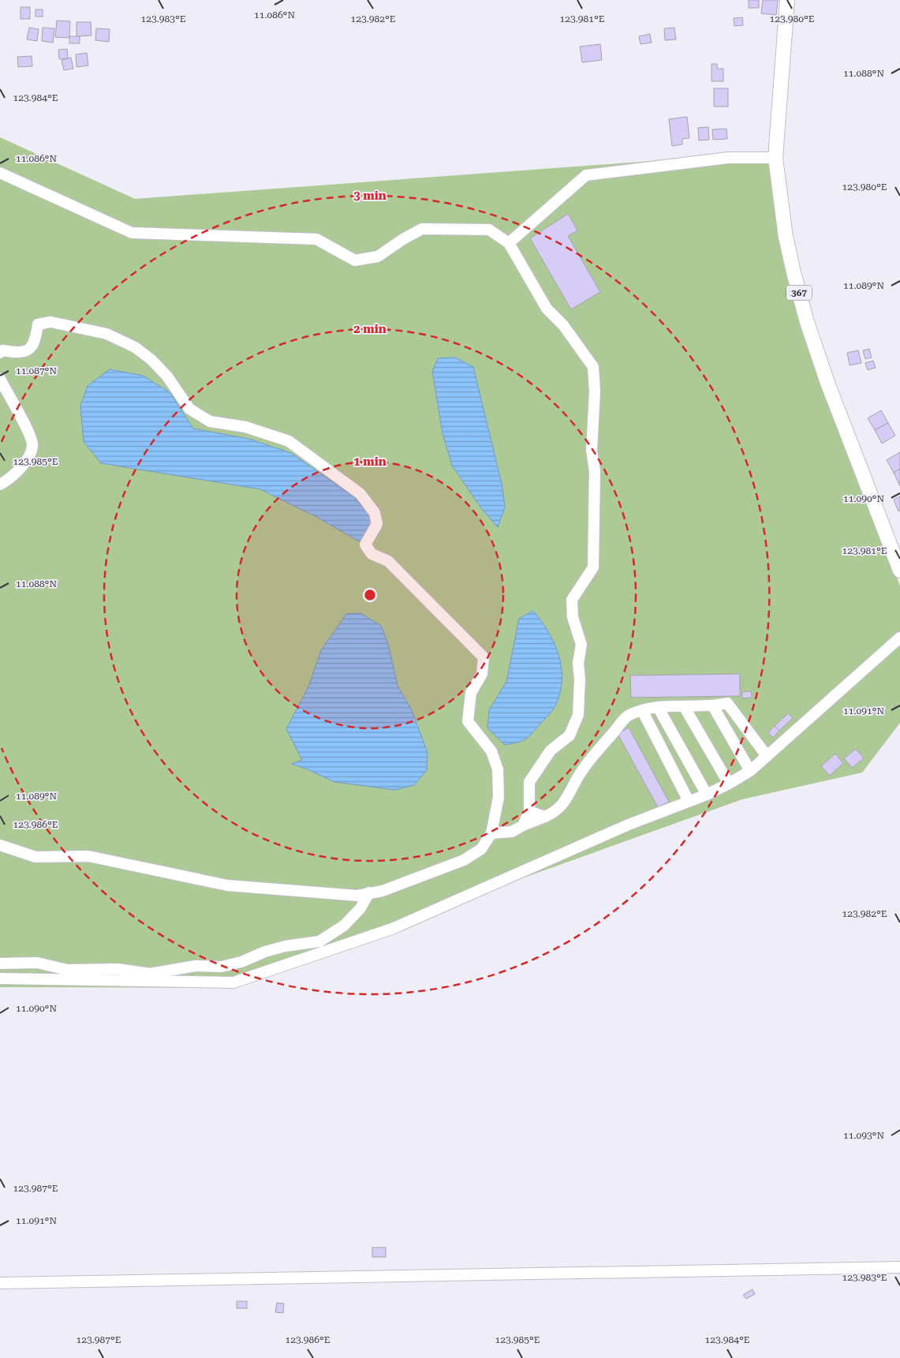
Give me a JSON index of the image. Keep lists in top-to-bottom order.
{
  "streets": {
    "main road": ["367"]
  },
  "coordinates": [
    "11.086°N",
    "123.980°E",
    "123.983°E",
    "123.982°E",
    "123.981°E",
    "11.088°N",
    "123.984°E",
    "11.089°N",
    "11.087°N",
    "123.985°E",
    "11.090°N",
    "11.091°N",
    "123.986°E",
    "11.093°N",
    "123.987°E"
  ],
  "rings": ["3 min", "2 min", "1 min"]
}
